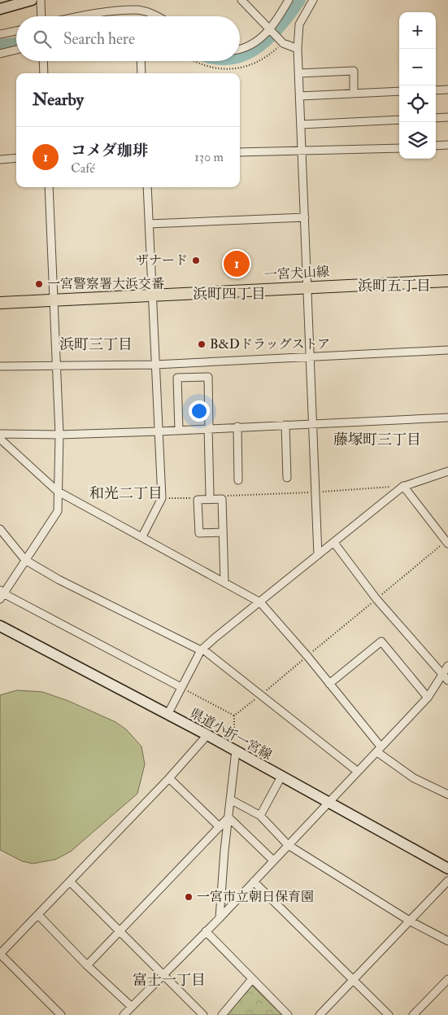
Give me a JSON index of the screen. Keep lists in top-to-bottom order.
{
  "streets": {
    "main road": ["一宮犬山線", "県道小折一宮線"]
  },
  "districts": [
    "浜町五丁目",
    "浜町四丁目",
    "浜町三丁目",
    "藤塚町三丁目",
    "和光二丁目",
    "富士一丁目"
  ],
  "places": [
    "ザナード",
    "一宮警察署大浜交番",
    "B&Dドラッグストア",
    "一宮市立朝日保育園"
  ],
  "page": {
    "map_buttons": ["+", "−"],
    "search": "Search here",
    "heading": "Nearby",
    "list": [
      {
        "mark": "1",
        "name": "コメダ珈琲",
        "note": "Café",
        "value": "130 m"
      }
    ],
    "pins": "1"
  }
}
